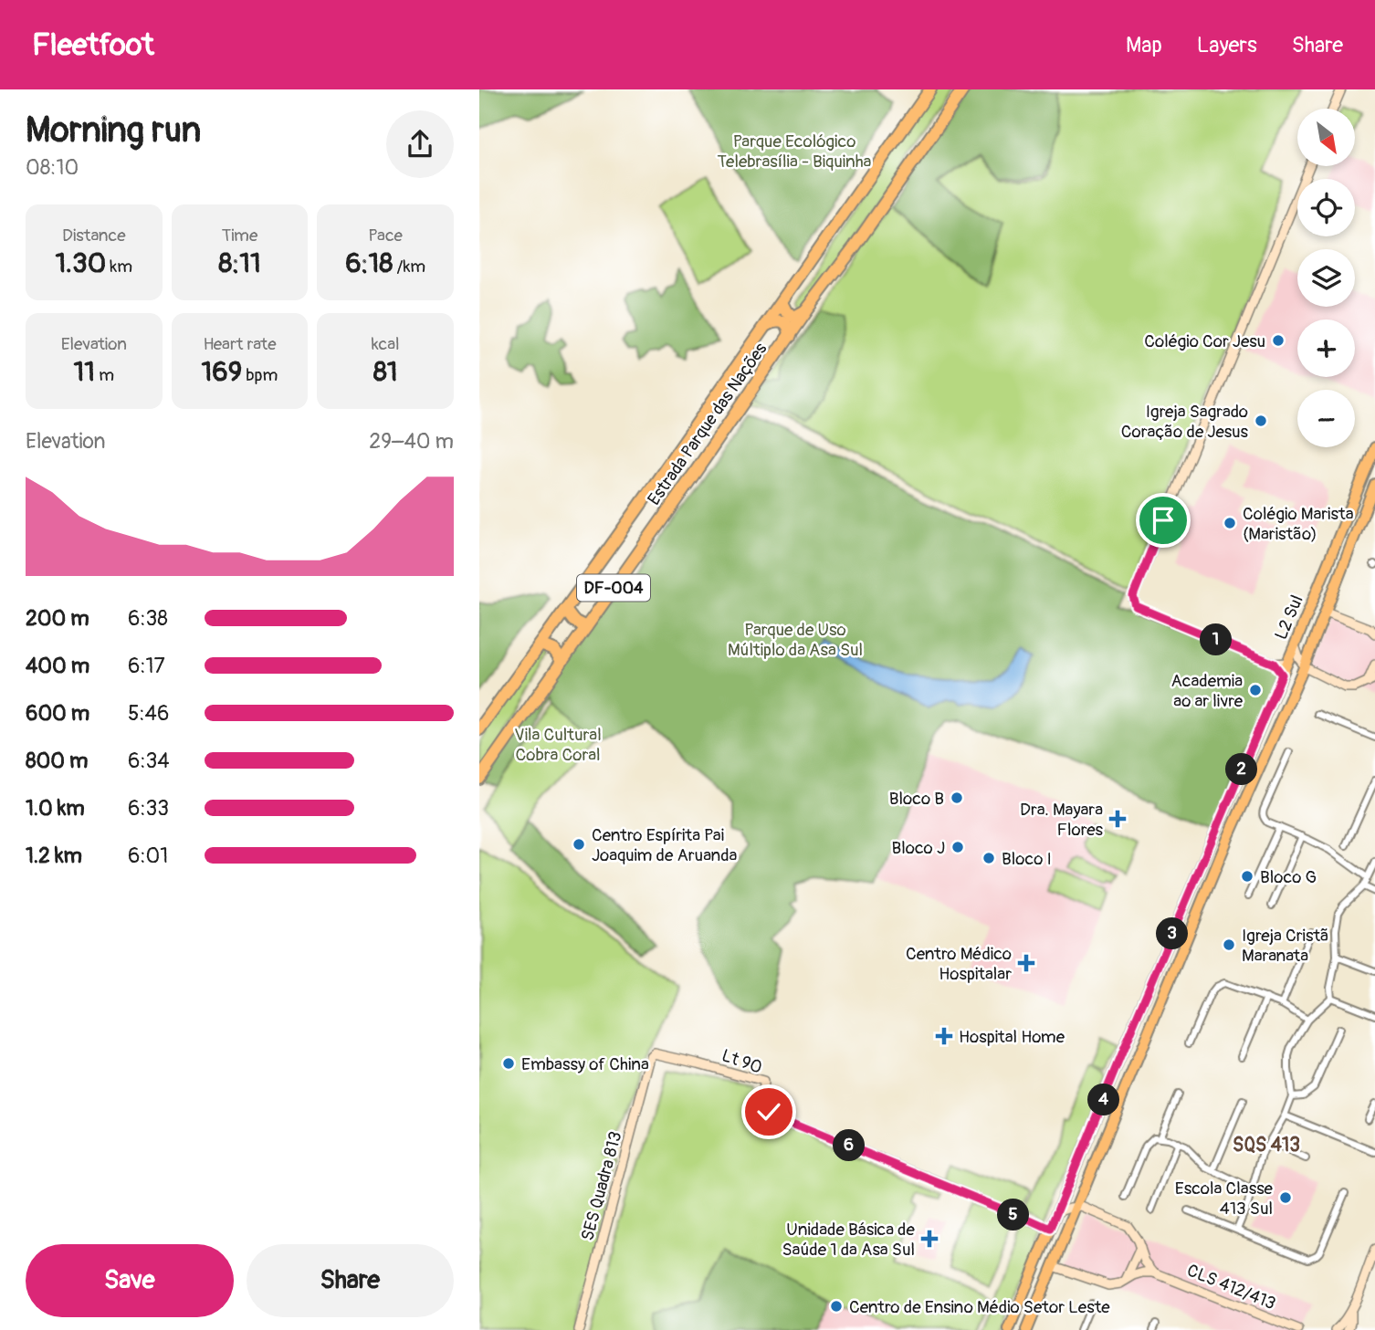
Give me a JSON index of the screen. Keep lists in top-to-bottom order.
{
  "streets": {
    "highway": ["Estrada Parque das Nações", "DF-004"],
    "main road": ["L2 Sul"],
    "street": ["Lt 90", "SES Quadra 813", "CLS 412/413"]
  },
  "crossings": [
    ["L2 Sul", "Lt 90"],
    ["Lt 90", "SES Quadra 813"]
  ],
  "districts": ["SQS 413"],
  "parks": ["Parque Ecológico Telebrasília - Biquinha", "Parque de Uso Múltiplo da Asa Sul", "Vila Cultural Cobra Coral"],
  "places": {
    "other": [
      "Colégio Cor Jesu",
      "Igreja Sagrado Coração de Jesus",
      "Colégio Marista (Maristão)",
      "Academia ao ar livre",
      "Bloco B",
      "Centro Espírita Pai Joaquim de Aruanda",
      "Bloco J",
      "Bloco I",
      "Bloco G",
      "Igreja Cristã Maranata",
      "Embassy of China",
      "Escola Classe 413 Sul",
      "Centro de Ensino Médio Setor Leste"
    ],
    "health": [
      "Dra. Mayara Flores",
      "Centro Médico Hospitalar",
      "Hospital Home",
      "Unidade Básica de Saúde 1 da Asa Sul"
    ]
  },
  "north": "bottom right",
  "page": {
    "header": "Fleetfoot",
    "nav": ["Map", "Layers", "Share"],
    "heading": ["Morning run", "08:10"],
    "map_buttons": ["+", "−"],
    "stats": [
      ["Distance", "1.30 km"],
      ["Time", "8:11"],
      ["Pace", "6:18 /km"],
      ["Elevation", "11 m"],
      ["Heart rate", "169 bpm"],
      ["kcal", "81"]
    ],
    "chart": ["Elevation", "29–40 m"],
    "list": [
      {
        "name": "200 m",
        "note": "6:38"
      },
      {
        "name": "400 m",
        "note": "6:17"
      },
      {
        "name": "600 m",
        "note": "5:46"
      },
      {
        "name": "800 m",
        "note": "6:34"
      },
      {
        "name": "1.0 km",
        "note": "6:33"
      },
      {
        "name": "1.2 km",
        "note": "6:01"
      }
    ],
    "pins": [
      "1",
      "2",
      "3",
      "4",
      "6",
      "5"
    ],
    "buttons": ["Save", "Share"]
  }
}
